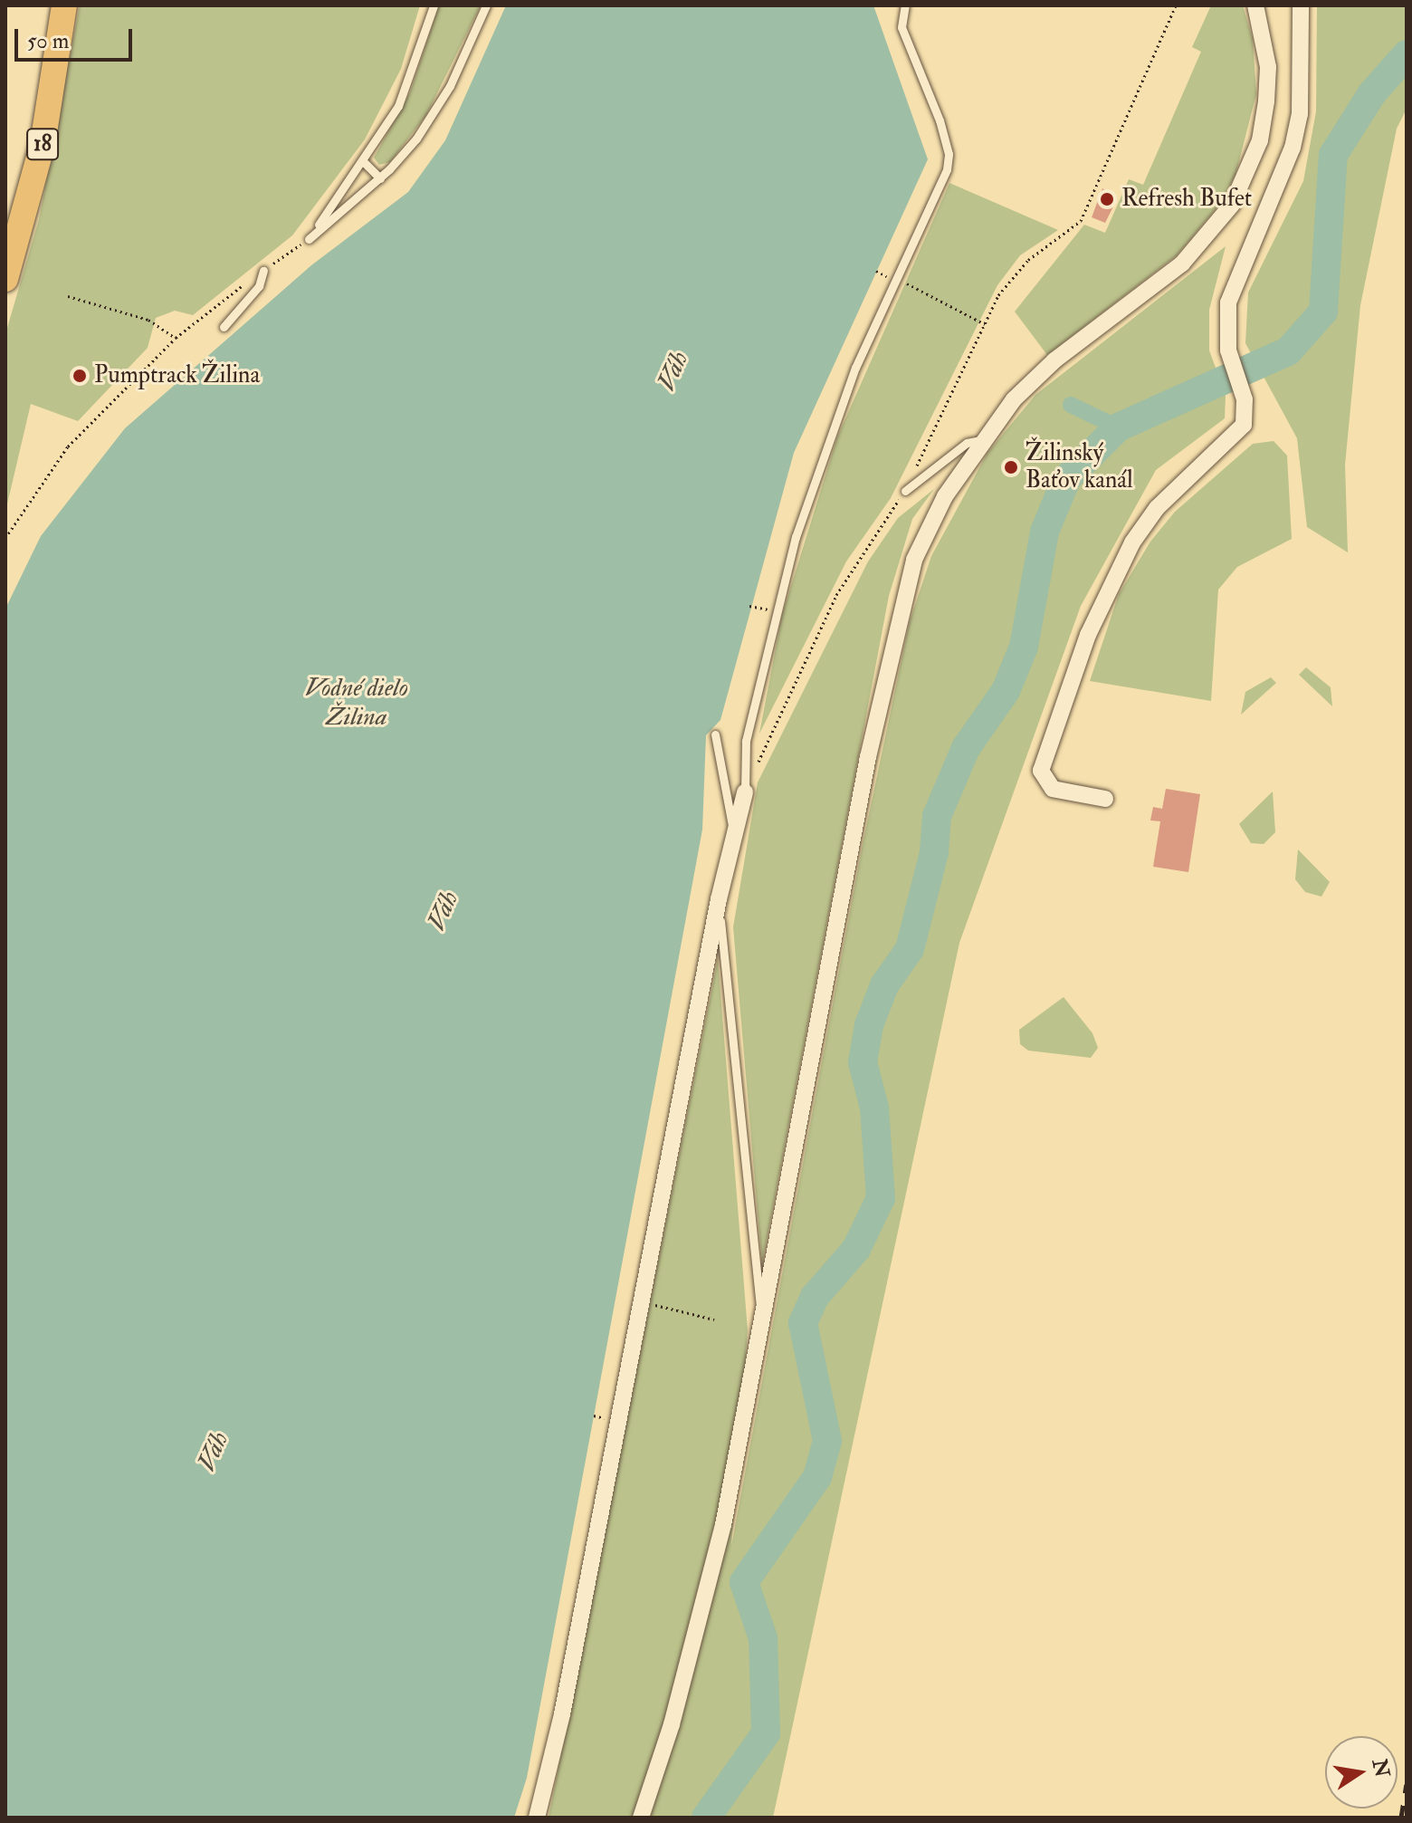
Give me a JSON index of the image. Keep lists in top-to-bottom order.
{
  "streets": {
    "main road": ["18"]
  },
  "water": ["Váh", "Vodné dielo Žilina"],
  "places": ["Refresh Bufet", "Pumptrack Žilina", "Žilinský Baťov kanál"],
  "scale_bar": "50 m",
  "north": "right"
}
